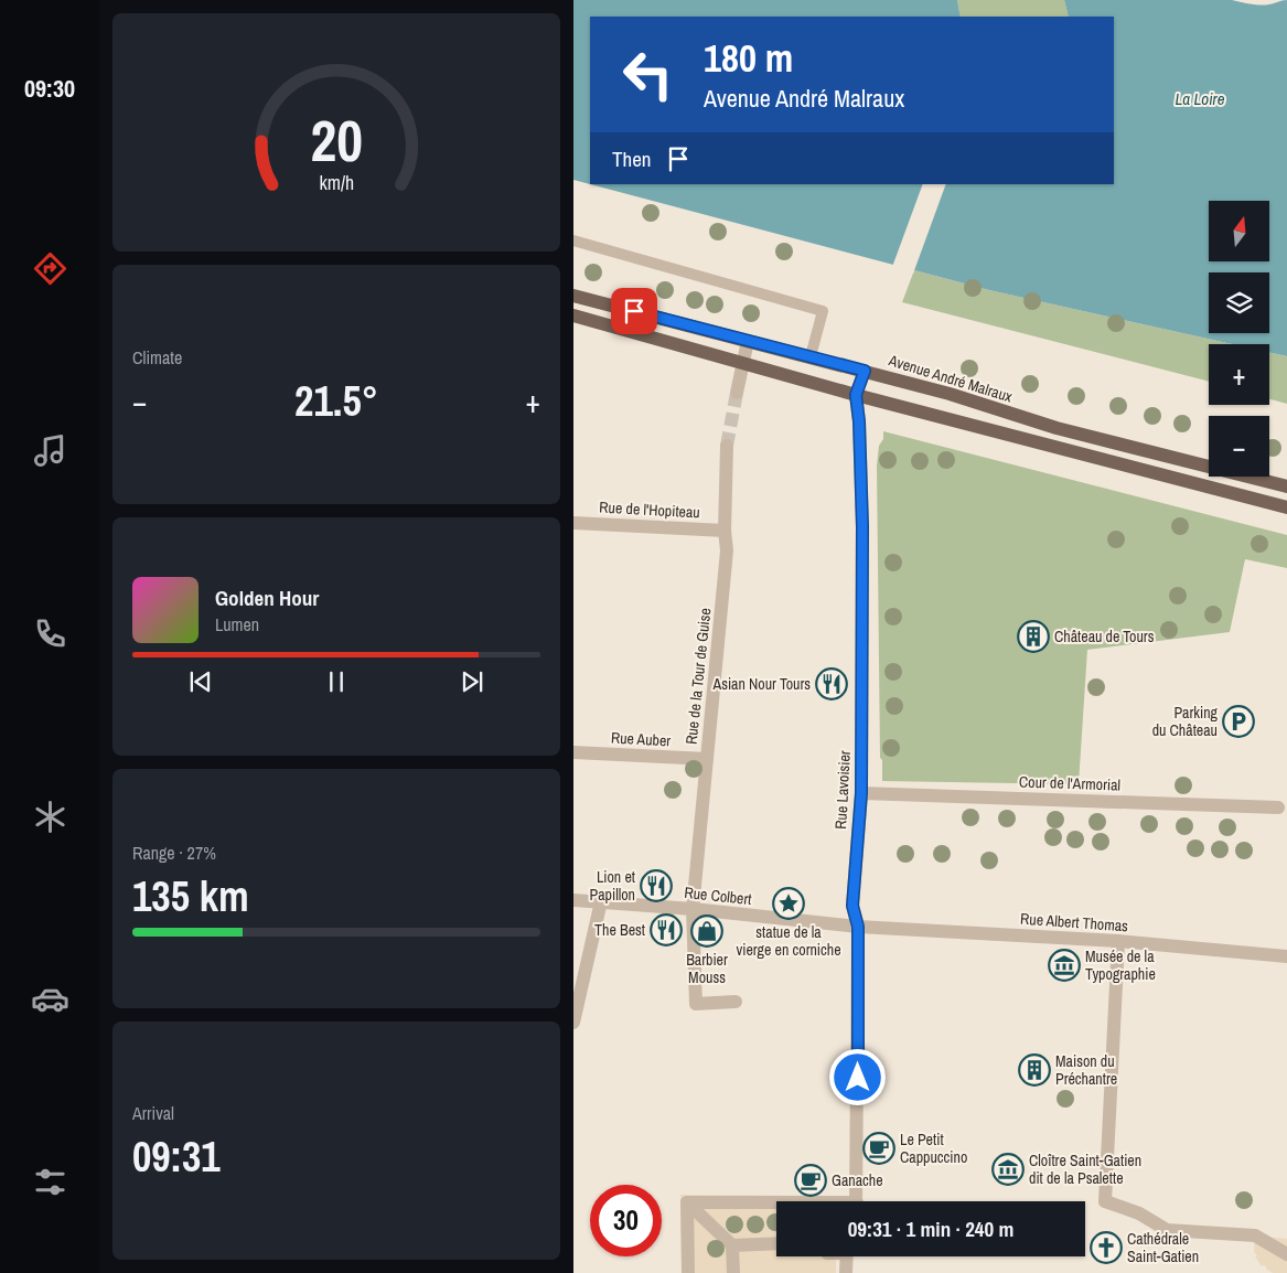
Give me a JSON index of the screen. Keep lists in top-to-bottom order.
{
  "streets": {
    "main road": ["Avenue André Malraux"],
    "street": [
      "Rue de l'Hopiteau",
      "Rue de la Tour de Guise",
      "Rue Auber",
      "Cour de l'Armorial",
      "Rue Lavoisier",
      "Rue Colbert",
      "Rue Albert Thomas"
    ]
  },
  "crossings": [
    ["Avenue André Malraux", "Rue Lavoisier"],
    ["Rue de l'Hopiteau", "Rue de la Tour de Guise"],
    ["Rue de la Tour de Guise", "Rue Auber"],
    ["Rue de la Tour de Guise", "Rue Colbert"],
    ["Cour de l'Armorial", "Rue Lavoisier"],
    ["Rue Lavoisier", "Rue Colbert"],
    ["Rue Lavoisier", "Rue Albert Thomas"],
    ["Rue Colbert", "Rue Albert Thomas"]
  ],
  "water": ["La Loire"],
  "places": {
    "building": ["Château de Tours", "Maison du Préchantre"],
    "restaurant": ["Asian Nour Tours", "Lion et Papillon", "The Best"],
    "parking": ["Parking du Château"],
    "place": ["statue de la vierge en corniche"],
    "shop": ["Barbier Mouss"],
    "museum": ["Musée de la Typographie", "Cloître Saint-Gatien dit de la Psalette"],
    "cafe": ["Le Petit Cappuccino", "Ganache"],
    "church": ["Cathédrale Saint-Gatien"]
  },
  "north": "top",
  "page": {
    "tabs": "09:30",
    "turn": ["180 m", "Avenue André Malraux"],
    "then": "Then",
    "map_buttons": ["+", "−"],
    "tile": [
      "Climate",
      ["Range · 27%", "135 km"],
      ["Arrival", "09:31"]
    ],
    "heat": ["−", "21.5°", "+"],
    "song": ["Golden Hour", "Lumen"],
    "limit": "30",
    "trip": "09:31 · 1 min · 240 m",
    "gauge": ["20", "km/h"]
  }
}
